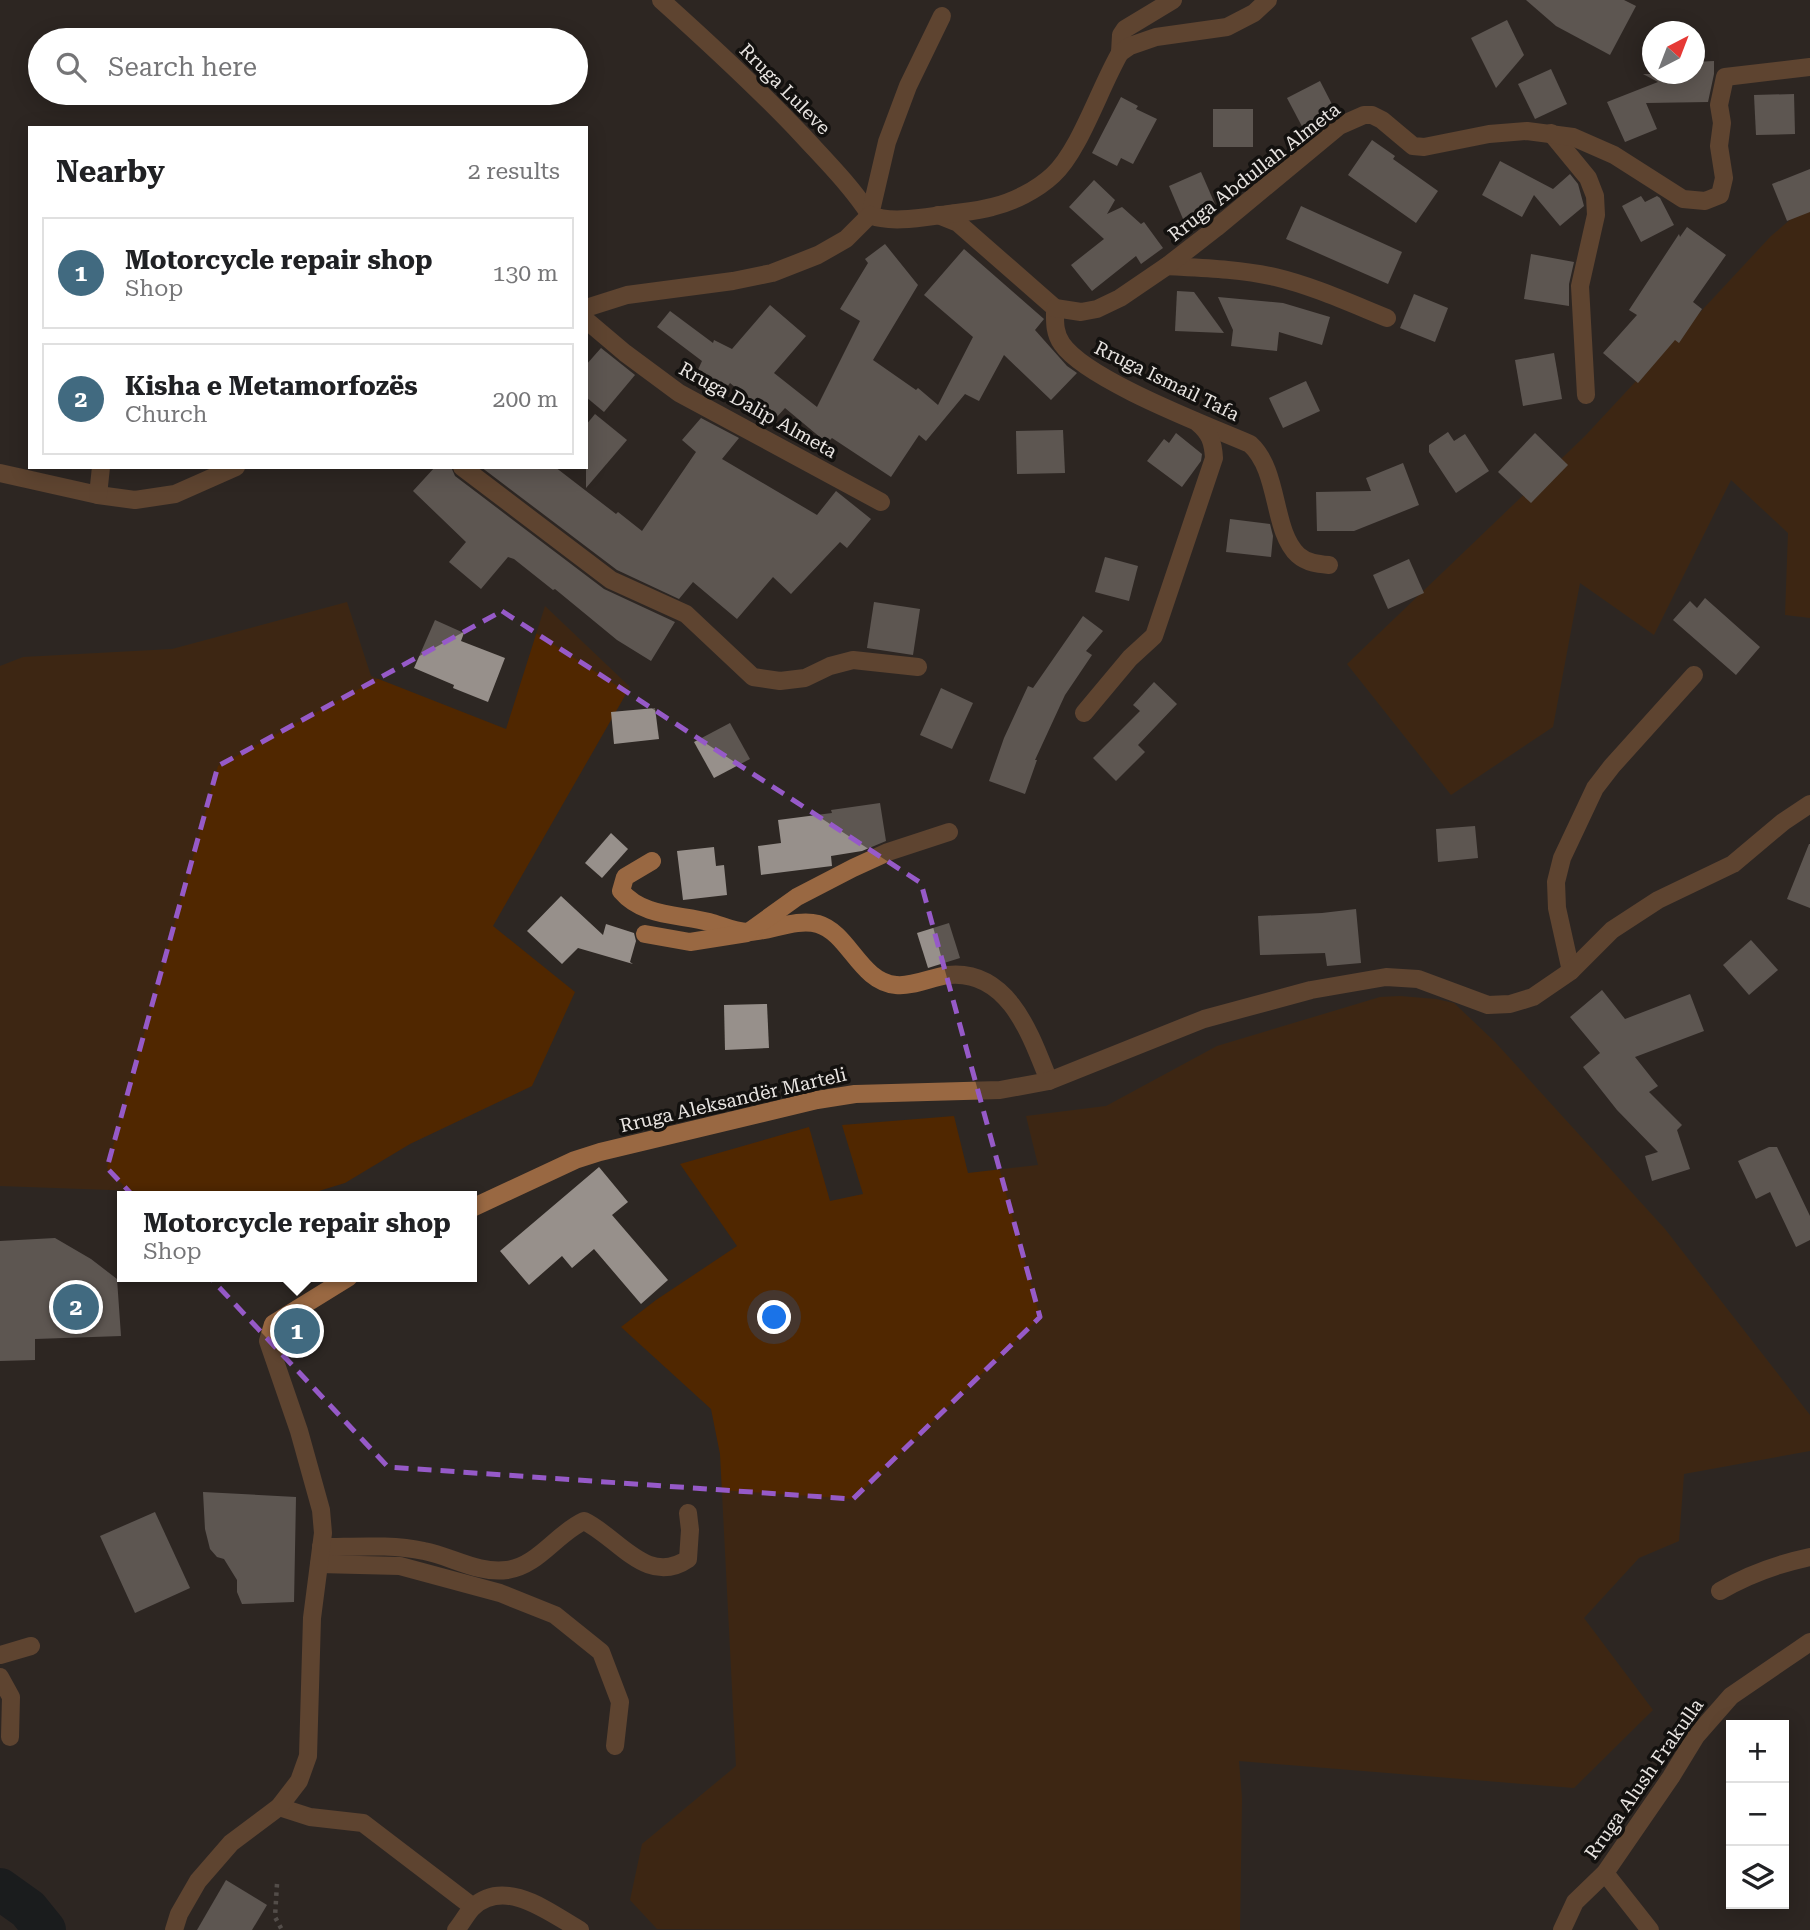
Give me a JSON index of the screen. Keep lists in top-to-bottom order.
{
  "streets": {
    "street": [
      "Rruga Luleve",
      "Rruga Abdullah Almeta",
      "Rruga Ismail Tafa",
      "Rruga Dalip Almeta",
      "Rruga Aleksandër Marteli",
      "Rruga Alush Frakulla"
    ]
  },
  "crossings": [
    ["Rruga Abdullah Almeta", "Rruga Ismail Tafa"]
  ],
  "north": "top right",
  "page": {
    "search": "Search here",
    "heading": ["Nearby", "2 results"],
    "list": [
      {
        "mark": "1",
        "name": "Motorcycle repair shop",
        "note": "Shop",
        "value": "130 m"
      },
      {
        "mark": "2",
        "name": "Kisha e Metamorfozës",
        "note": "Church",
        "value": "200 m"
      }
    ],
    "popup": ["Motorcycle repair shop", "Shop"],
    "pins": ["2", "1"],
    "map_buttons": ["+", "−"]
  }
}
